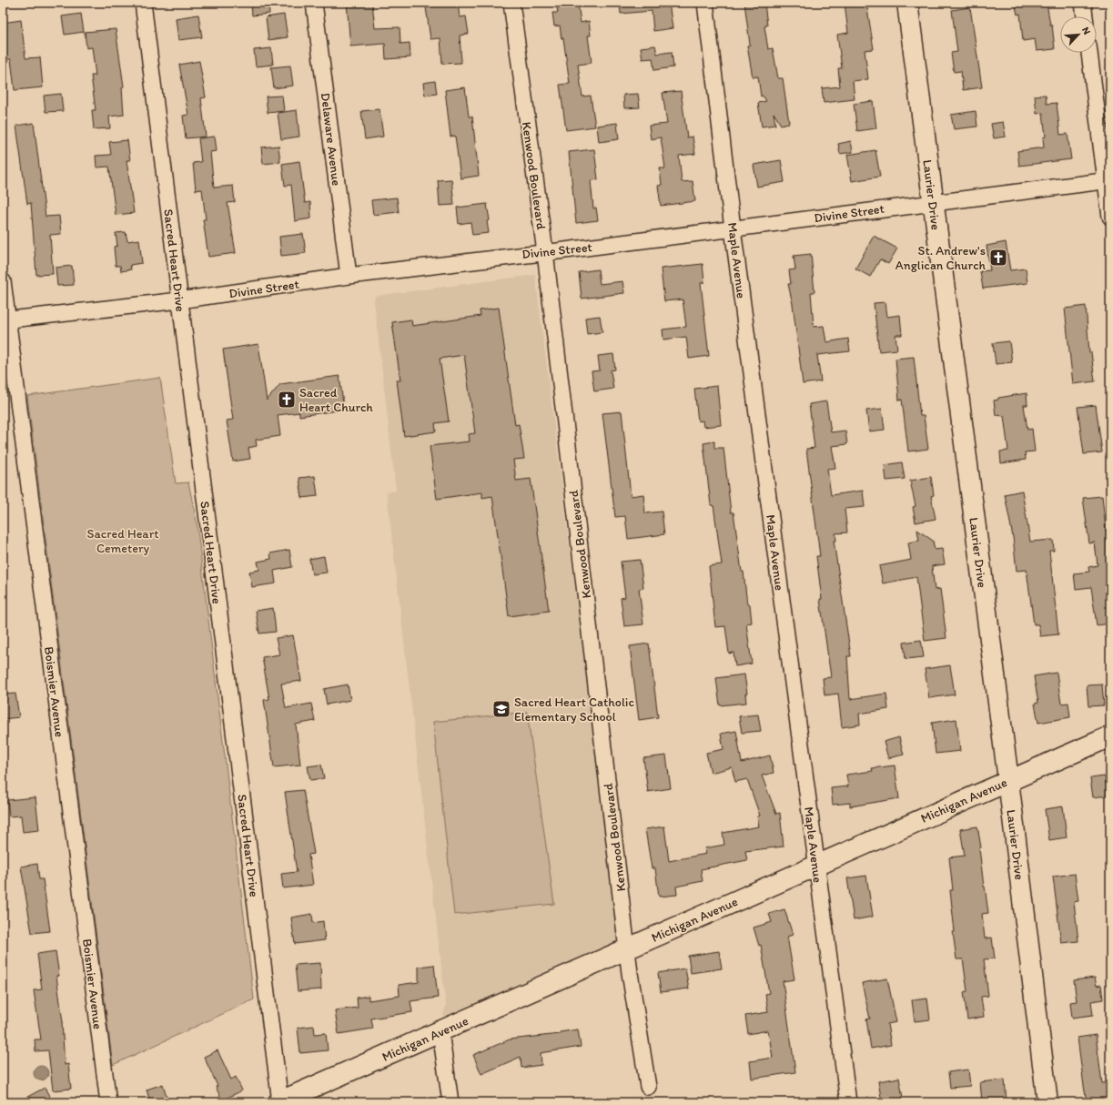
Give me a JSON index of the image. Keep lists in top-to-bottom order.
{
  "streets": {
    "street": [
      "Delaware Avenue",
      "Kenwood Boulevard",
      "Laurier Drive",
      "Divine Street",
      "Sacred Heart Drive",
      "Maple Avenue",
      "Boismier Avenue",
      "Michigan Avenue"
    ]
  },
  "crossings": [
    ["Delaware Avenue", "Divine Street"],
    ["Kenwood Boulevard", "Divine Street"],
    ["Kenwood Boulevard", "Michigan Avenue"],
    ["Laurier Drive", "Divine Street"],
    ["Laurier Drive", "Michigan Avenue"],
    ["Divine Street", "Sacred Heart Drive"],
    ["Divine Street", "Maple Avenue"],
    ["Divine Street", "Boismier Avenue"],
    ["Sacred Heart Drive", "Michigan Avenue"],
    ["Maple Avenue", "Michigan Avenue"]
  ],
  "parks": ["Sacred Heart Cemetery"],
  "places": {
    "church": ["St. Andrew's Anglican Church", "Sacred Heart Church"],
    "school or university": ["Sacred Heart Catholic Elementary School"]
  },
  "north": "top right"
}
